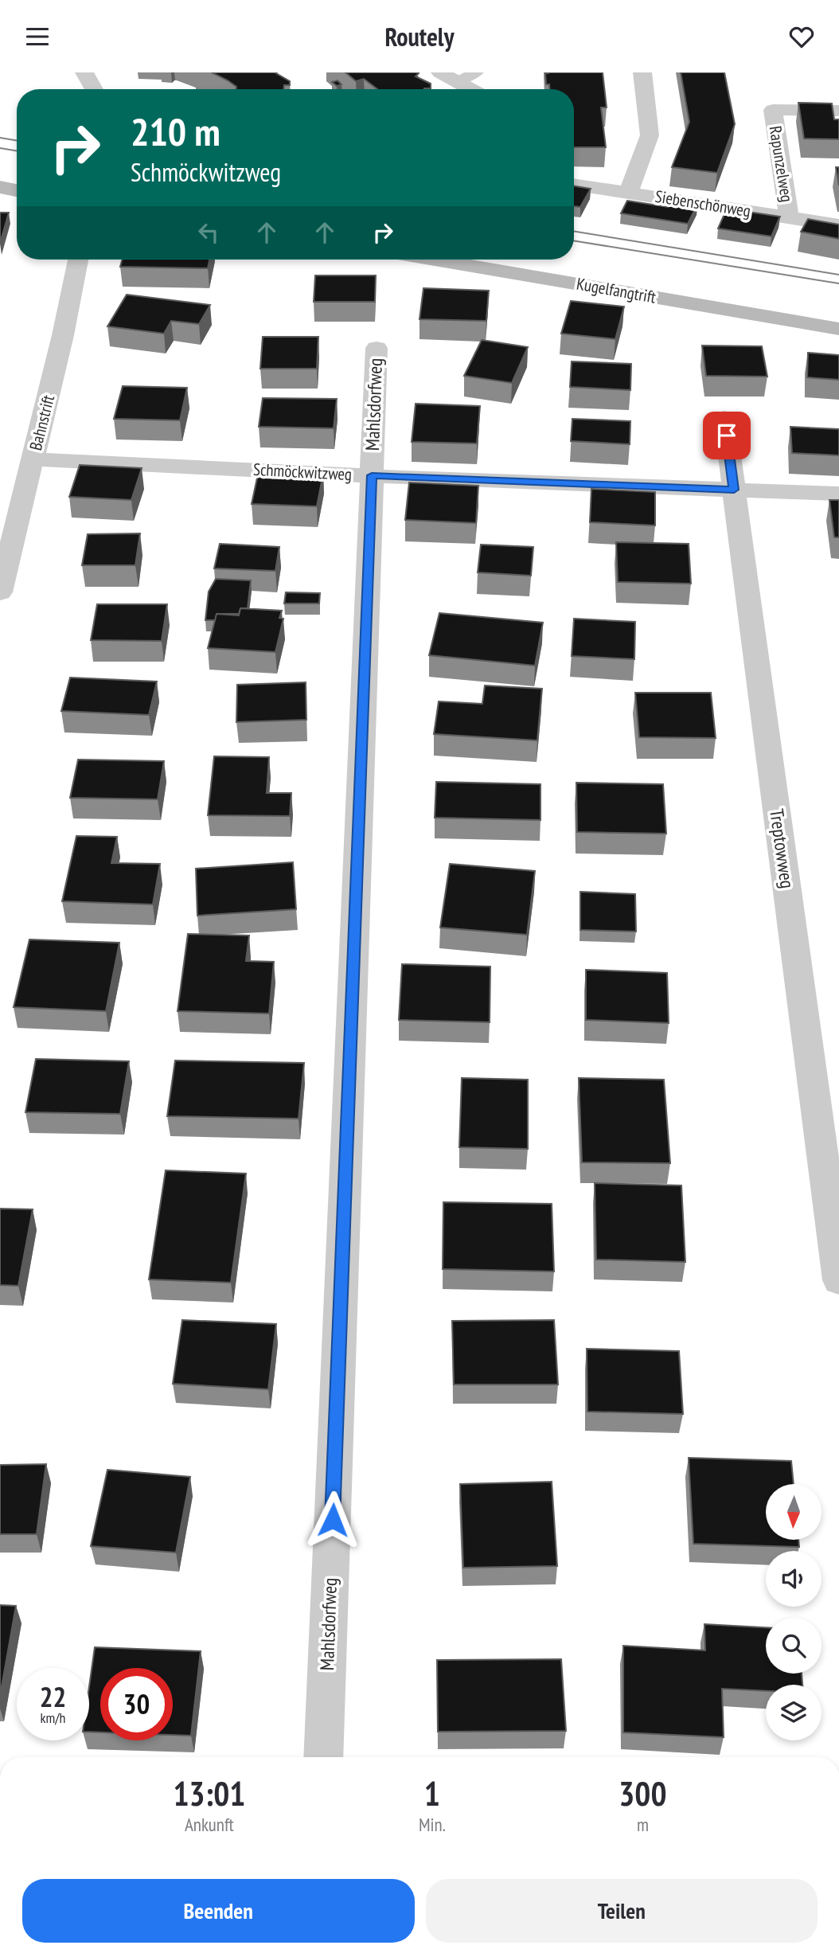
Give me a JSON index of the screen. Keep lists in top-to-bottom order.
{
  "streets": {
    "street": [
      "Rapunzelweg",
      "Siebenschönweg",
      "Kugelfangtrift",
      "Mahlsdorfweg",
      "Bahnstrift",
      "Schmöckwitzweg",
      "Treptowweg"
    ]
  },
  "crossings": [
    ["Rapunzelweg", "Siebenschönweg"],
    ["Mahlsdorfweg", "Schmöckwitzweg"],
    ["Bahnstrift", "Schmöckwitzweg"],
    ["Schmöckwitzweg", "Treptowweg"]
  ],
  "north": "bottom",
  "page": {
    "header": "Routely",
    "turn": ["210 m", "Schmöckwitzweg"],
    "speed": "22 km/h",
    "limit": "30",
    "eta": [
      "13:01",
      "Ankunft",
      "1",
      "Min.",
      "300",
      "m"
    ],
    "buttons": ["Beenden", "Teilen"]
  }
}
